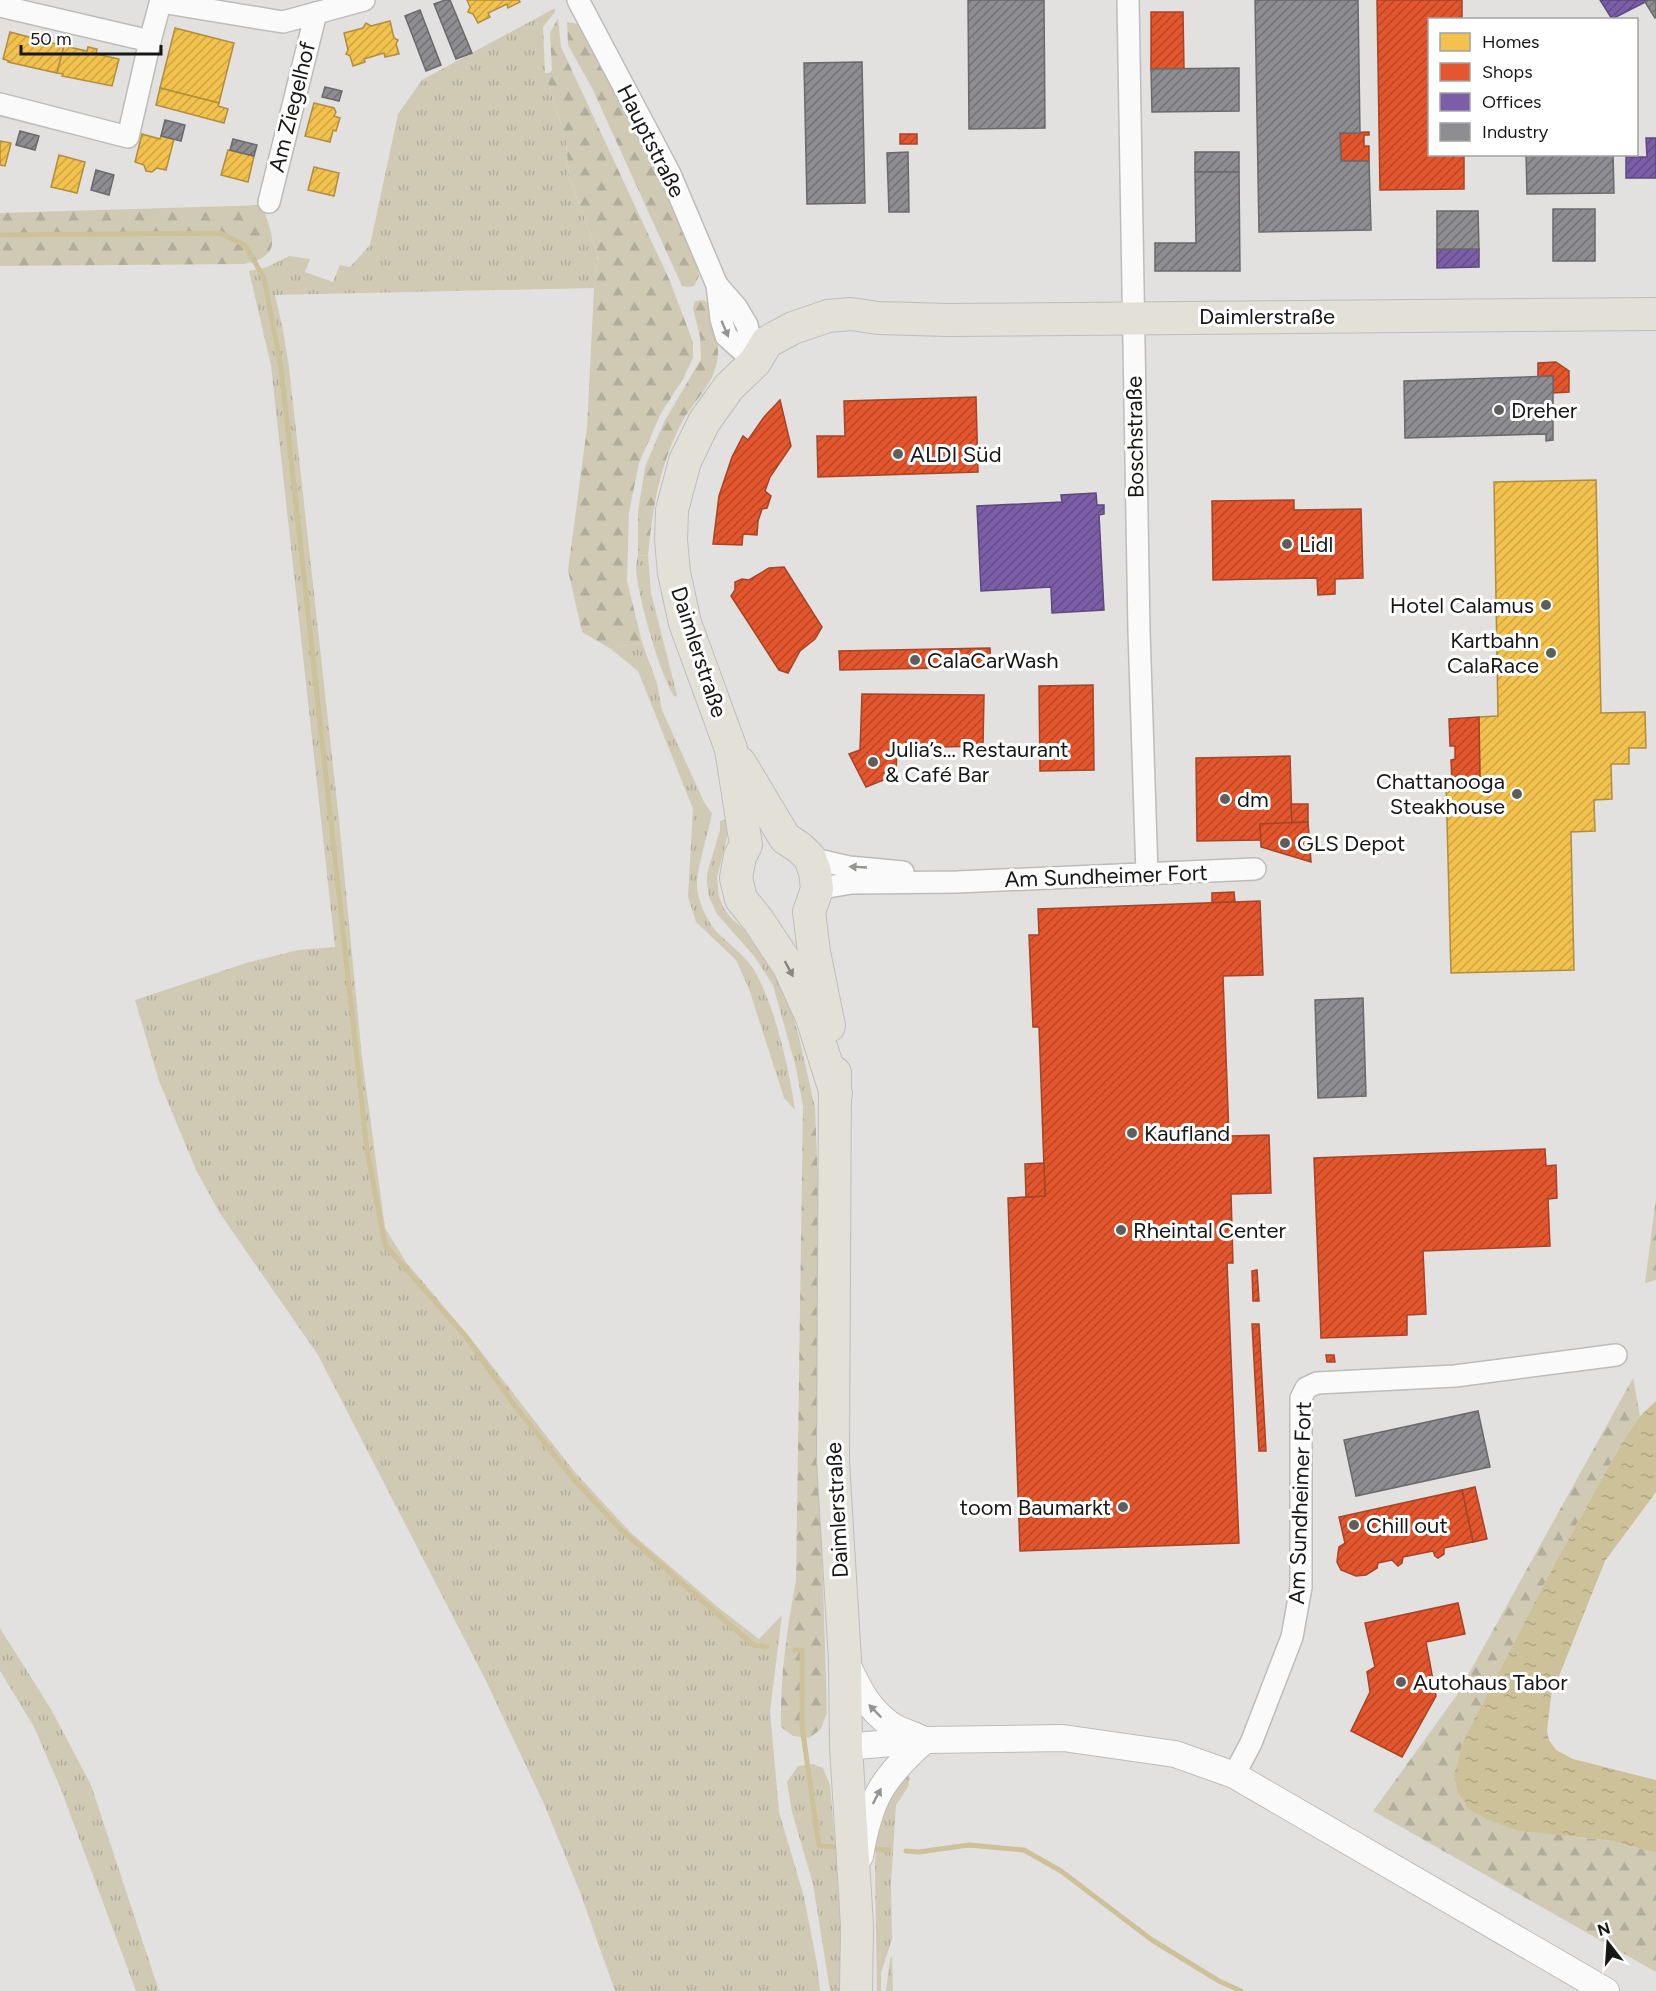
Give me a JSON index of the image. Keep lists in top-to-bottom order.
{
  "streets": {
    "main road": ["Daimlerstraße"],
    "street": [
      "Am Ziegelhof",
      "Hauptstraße",
      "Boschstraße",
      "Am Sundheimer Fort"
    ]
  },
  "crossings": [
    ["Hauptstraße", "Daimlerstraße"],
    ["Daimlerstraße", "Boschstraße"],
    ["Daimlerstraße", "Am Sundheimer Fort"],
    ["Boschstraße", "Am Sundheimer Fort"]
  ],
  "places": [
    "Dreher",
    "ALDI Süd",
    "Lidl",
    "Hotel Calamus",
    "Kartbahn CalaRace",
    "CalaCarWash",
    "Julia’s… Restaurant & Café Bar",
    "Chattanooga Steakhouse",
    "dm",
    "GLS Depot",
    "Kaufland",
    "Rheintal Center",
    "toom Baumarkt",
    "Chill out",
    "Autohaus Tabor"
  ],
  "legend": [
    "Homes",
    "Shops",
    "Offices",
    "Industry"
  ],
  "scale_bar": "50 m",
  "north": "top"
}
